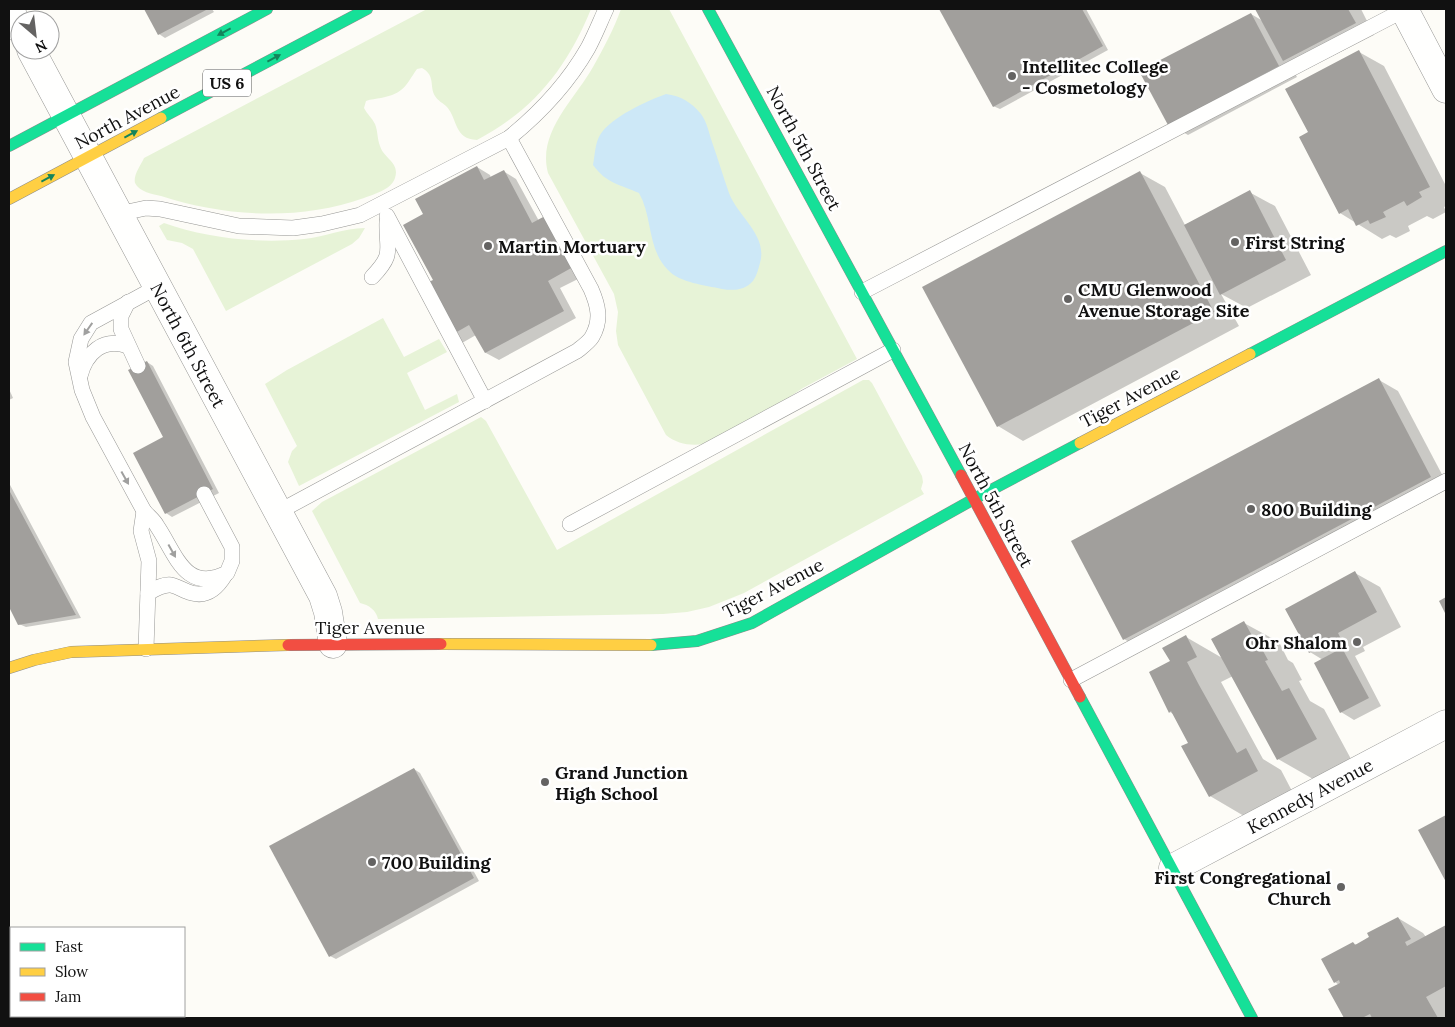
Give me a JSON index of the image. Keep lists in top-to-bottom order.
{
  "streets": {
    "street": [
      "US 6",
      "North Avenue",
      "North 5th Street",
      "North 6th Street",
      "Tiger Avenue",
      "Kennedy Avenue"
    ]
  },
  "crossings": [
    ["North Avenue", "North 6th Street"],
    ["North 5th Street", "Tiger Avenue"],
    ["North 5th Street", "Kennedy Avenue"],
    ["North 6th Street", "Tiger Avenue"]
  ],
  "places": [
    "Intellitec College - Cosmetology",
    "First String",
    "Martin Mortuary",
    "CMU Glenwood Avenue Storage Site",
    "800 Building",
    "Ohr Shalom",
    "Grand Junction High School",
    "700 Building",
    "First Congregational Church"
  ],
  "legend": ["Fast", "Slow", "Jam"],
  "north": "bottom right"
}
